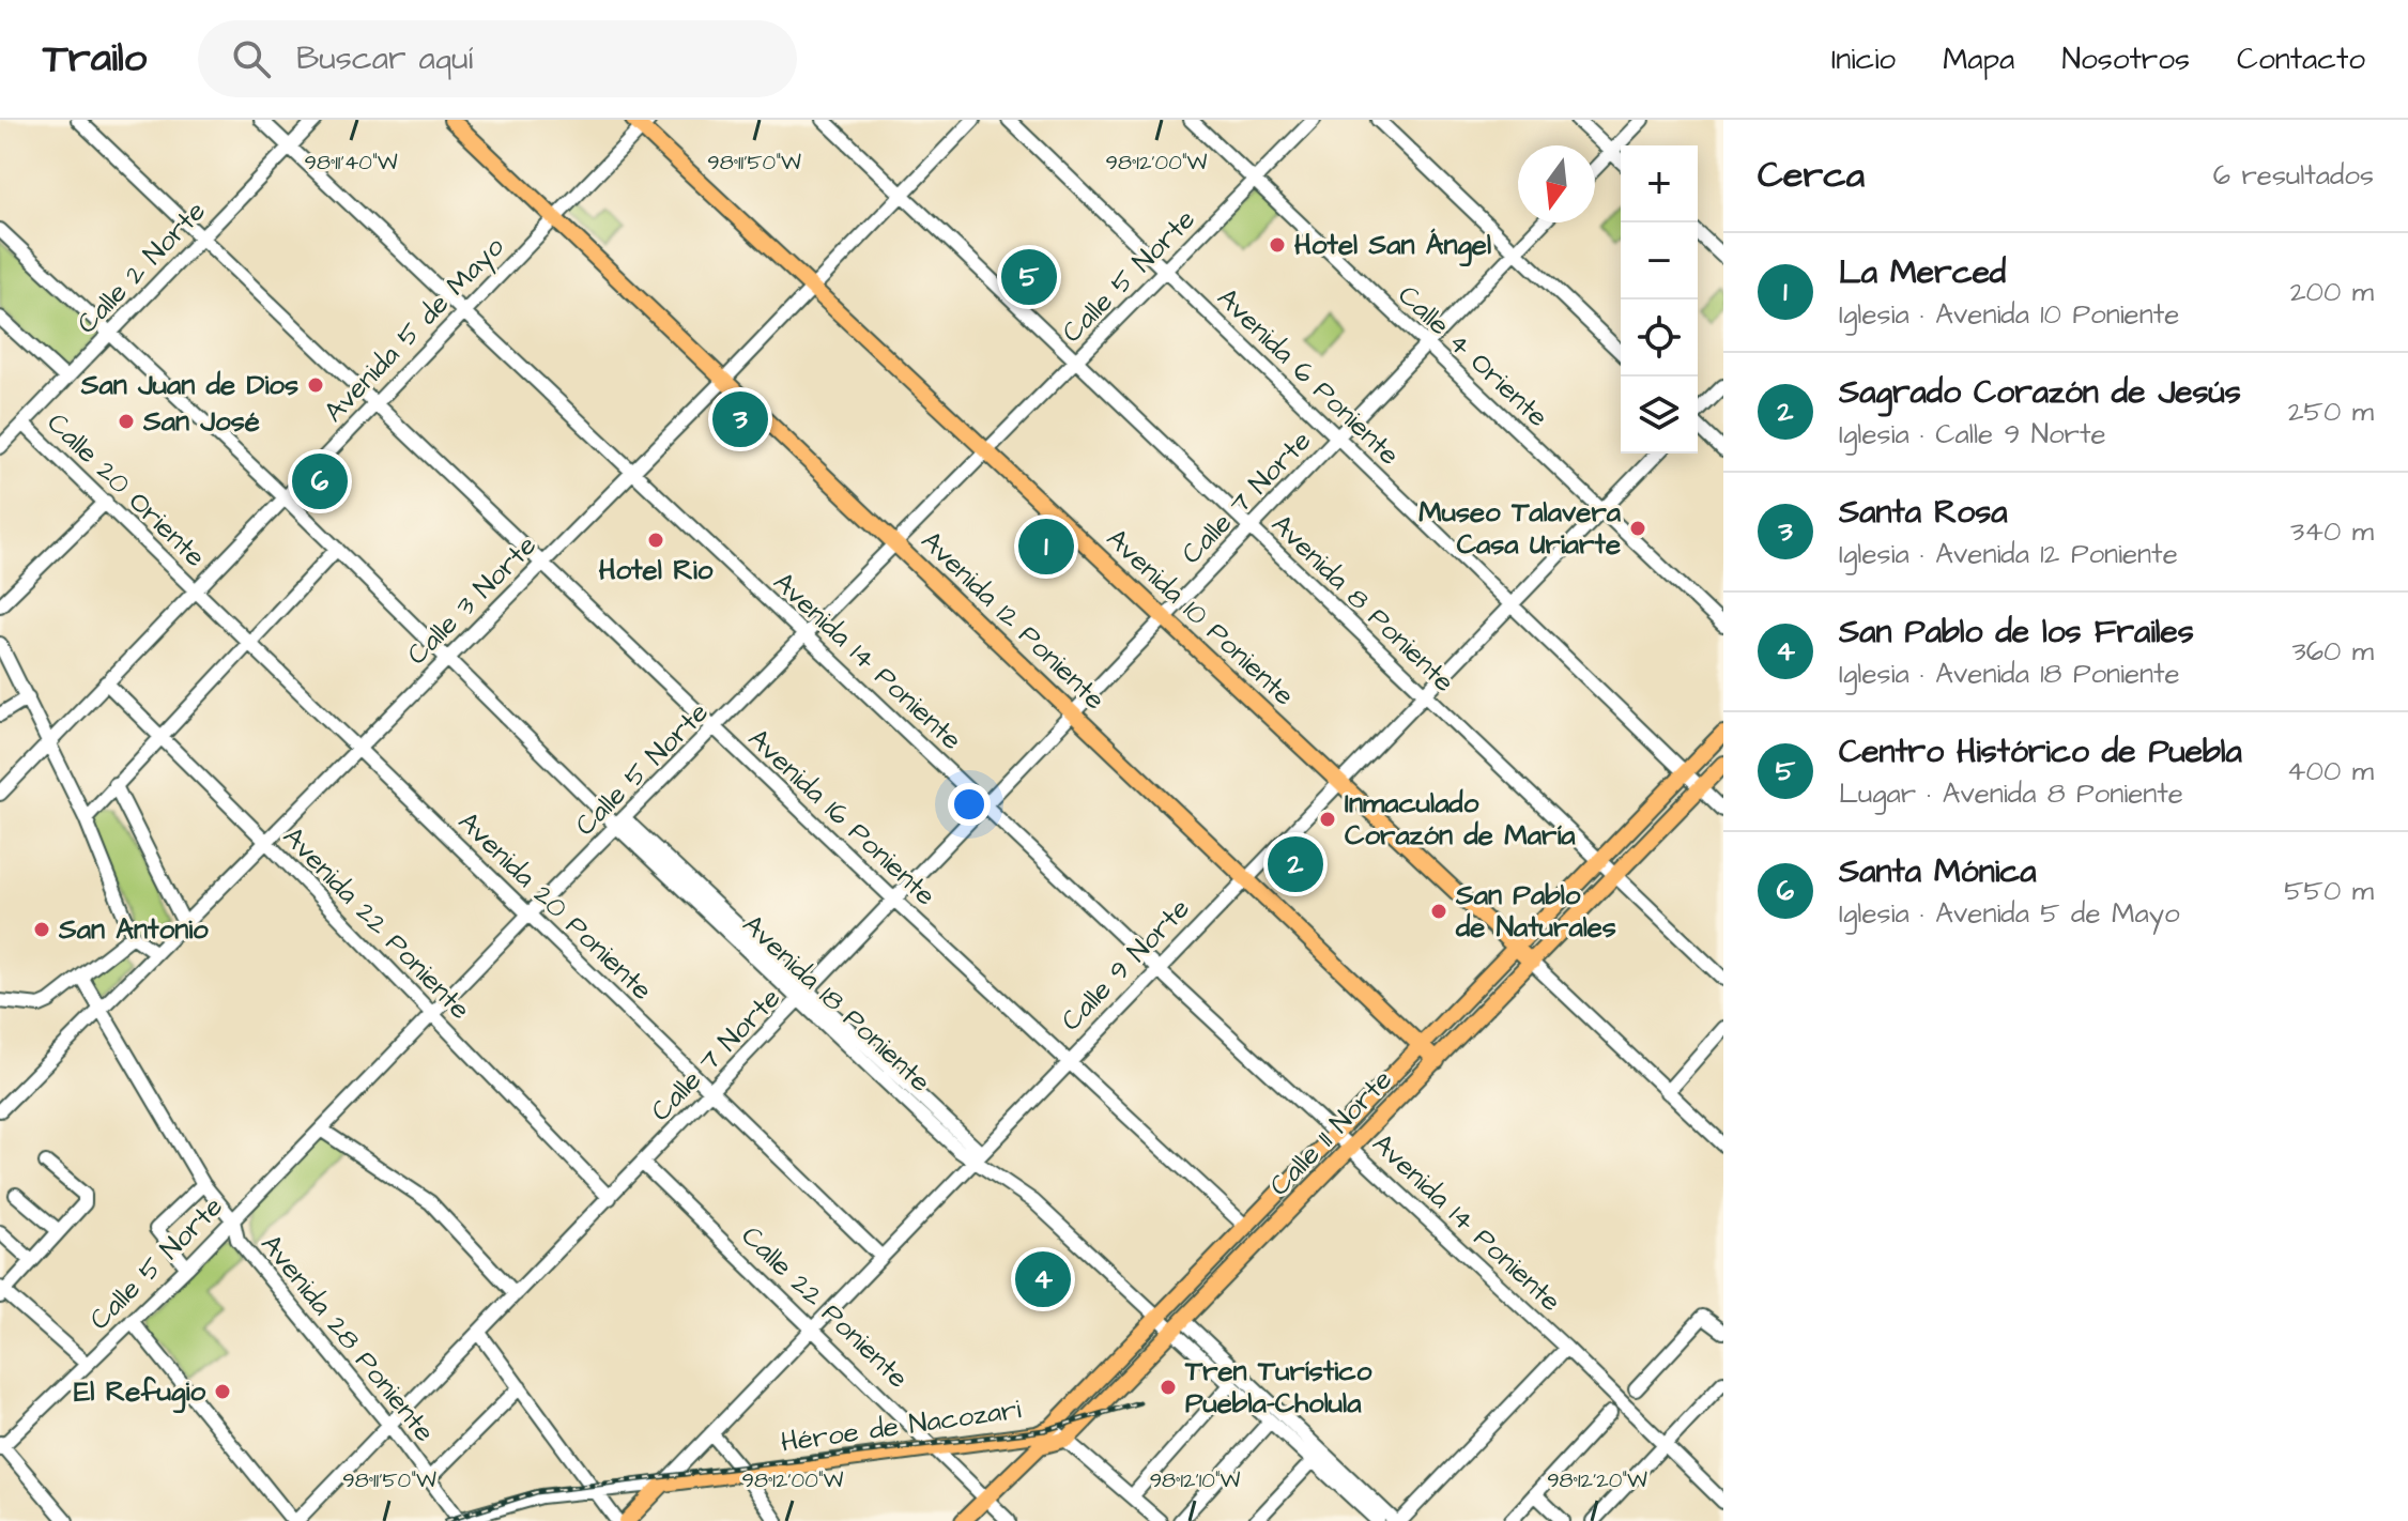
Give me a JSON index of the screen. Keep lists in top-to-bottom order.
{
  "streets": {
    "main road": [
      "Avenida 10 Poniente",
      "Avenida 12 Poniente",
      "Calle 9 Norte",
      "Calle 11 Norte",
      "Héroe de Nacozari"
    ],
    "street": [
      "Calle 2 Norte",
      "Calle 5 Norte",
      "Avenida 5 de Mayo",
      "Calle 4 Oriente",
      "Avenida 6 Poniente",
      "Calle 20 Oriente",
      "Calle 7 Norte",
      "Calle 3 Norte",
      "Avenida 8 Poniente",
      "Avenida 14 Poniente",
      "Avenida 16 Poniente",
      "Avenida 20 Poniente",
      "Avenida 22 Poniente",
      "Avenida 18 Poniente",
      "Calle 22 Poniente",
      "Avenida 28 Poniente"
    ]
  },
  "crossings": [
    ["Calle 2 Norte", "Calle 20 Oriente"],
    ["Calle 2 Norte", "Avenida 14 Poniente"],
    ["Calle 2 Norte", "Avenida 16 Poniente"],
    ["Calle 2 Norte", "Avenida 18 Poniente"],
    ["Calle 5 Norte", "Calle 4 Oriente"],
    ["Calle 5 Norte", "Avenida 6 Poniente"],
    ["Calle 5 Norte", "Avenida 8 Poniente"],
    ["Calle 5 Norte", "Avenida 10 Poniente"],
    ["Calle 5 Norte", "Avenida 12 Poniente"],
    ["Calle 5 Norte", "Avenida 14 Poniente"],
    ["Calle 5 Norte", "Avenida 16 Poniente"],
    ["Calle 5 Norte", "Avenida 20 Poniente"],
    ["Calle 5 Norte", "Avenida 22 Poniente"],
    ["Calle 5 Norte", "Avenida 18 Poniente"],
    ["Calle 5 Norte", "Avenida 28 Poniente"],
    ["Avenida 5 de Mayo", "Calle 20 Oriente"],
    ["Avenida 5 de Mayo", "Avenida 10 Poniente"],
    ["Avenida 5 de Mayo", "Avenida 12 Poniente"],
    ["Avenida 5 de Mayo", "Avenida 14 Poniente"],
    ["Avenida 5 de Mayo", "Avenida 16 Poniente"],
    ["Avenida 5 de Mayo", "Avenida 20 Poniente"],
    ["Avenida 5 de Mayo", "Avenida 22 Poniente"],
    ["Avenida 5 de Mayo", "Avenida 18 Poniente"],
    ["Calle 4 Oriente", "Calle 7 Norte"],
    ["Calle 4 Oriente", "Calle 9 Norte"],
    ["Avenida 6 Poniente", "Calle 7 Norte"],
    ["Avenida 6 Poniente", "Calle 9 Norte"],
    ["Avenida 6 Poniente", "Calle 11 Norte"],
    ["Calle 20 Oriente", "Avenida 20 Poniente"],
    ["Calle 7 Norte", "Avenida 8 Poniente"],
    ["Calle 7 Norte", "Avenida 10 Poniente"],
    ["Calle 7 Norte", "Avenida 12 Poniente"],
    ["Calle 7 Norte", "Avenida 14 Poniente"],
    ["Calle 7 Norte", "Avenida 16 Poniente"],
    ["Calle 7 Norte", "Avenida 20 Poniente"],
    ["Calle 7 Norte", "Avenida 22 Poniente"],
    ["Calle 7 Norte", "Avenida 18 Poniente"],
    ["Calle 7 Norte", "Calle 22 Poniente"],
    ["Calle 7 Norte", "Avenida 28 Poniente"],
    ["Calle 3 Norte", "Avenida 8 Poniente"],
    ["Calle 3 Norte", "Avenida 10 Poniente"],
    ["Calle 3 Norte", "Avenida 12 Poniente"],
    ["Calle 3 Norte", "Avenida 14 Poniente"],
    ["Calle 3 Norte", "Avenida 16 Poniente"],
    ["Calle 3 Norte", "Avenida 20 Poniente"],
    ["Calle 3 Norte", "Avenida 22 Poniente"],
    ["Calle 3 Norte", "Avenida 18 Poniente"],
    ["Calle 3 Norte", "Avenida 28 Poniente"],
    ["Avenida 8 Poniente", "Calle 9 Norte"],
    ["Avenida 8 Poniente", "Calle 11 Norte"],
    ["Avenida 10 Poniente", "Calle 9 Norte"],
    ["Avenida 10 Poniente", "Calle 11 Norte"],
    ["Avenida 12 Poniente", "Calle 9 Norte"],
    ["Avenida 12 Poniente", "Calle 11 Norte"],
    ["Avenida 14 Poniente", "Calle 9 Norte"],
    ["Avenida 14 Poniente", "Calle 11 Norte"],
    ["Avenida 16 Poniente", "Calle 9 Norte"],
    ["Avenida 16 Poniente", "Calle 11 Norte"],
    ["Avenida 20 Poniente", "Calle 9 Norte"],
    ["Calle 9 Norte", "Avenida 18 Poniente"],
    ["Calle 9 Norte", "Calle 22 Poniente"],
    ["Calle 9 Norte", "Héroe de Nacozari"],
    ["Avenida 18 Poniente", "Calle 11 Norte"],
    ["Calle 11 Norte", "Calle 22 Poniente"],
    ["Calle 11 Norte", "Héroe de Nacozari"],
    ["Calle 22 Poniente", "Héroe de Nacozari"],
    ["Avenida 28 Poniente", "Héroe de Nacozari"]
  ],
  "places": [
    "Hotel San Ángel",
    "San Juan de Dios",
    "San José",
    "Museo Talavera Casa Uriarte",
    "Hotel Rio",
    "Inmaculado Corazón de María",
    "San Pablo de Naturales",
    "San Antonio",
    "Tren Turístico Puebla-Cholula",
    "El Refugio"
  ],
  "north": "bottom",
  "page": {
    "header": "Trailo",
    "search": "Buscar aquí",
    "nav": [
      "Inicio",
      "Mapa",
      "Nosotros",
      "Contacto"
    ],
    "heading": ["Cerca", "6 resultados"],
    "map_buttons": ["+", "−"],
    "list": [
      {
        "mark": "1",
        "name": "La Merced",
        "note": "Iglesia · Avenida 10 Poniente",
        "value": "200 m"
      },
      {
        "mark": "2",
        "name": "Sagrado Corazón de Jesús",
        "note": "Iglesia · Calle 9 Norte",
        "value": "250 m"
      },
      {
        "mark": "3",
        "name": "Santa Rosa",
        "note": "Iglesia · Avenida 12 Poniente",
        "value": "340 m"
      },
      {
        "mark": "4",
        "name": "San Pablo de los Frailes",
        "note": "Iglesia · Avenida 18 Poniente",
        "value": "360 m"
      },
      {
        "mark": "5",
        "name": "Centro Histórico de Puebla",
        "note": "Lugar · Avenida 8 Poniente",
        "value": "400 m"
      },
      {
        "mark": "6",
        "name": "Santa Mónica",
        "note": "Iglesia · Avenida 5 de Mayo",
        "value": "550 m"
      }
    ],
    "pins": [
      "5",
      "3",
      "6",
      "1",
      "2",
      "4"
    ]
  },
  "coordinates": [
    "98°11'40\"W",
    "98°11'50\"W",
    "98°12'00\"W",
    "98°12'10\"W",
    "98°12'20\"W"
  ]
}
